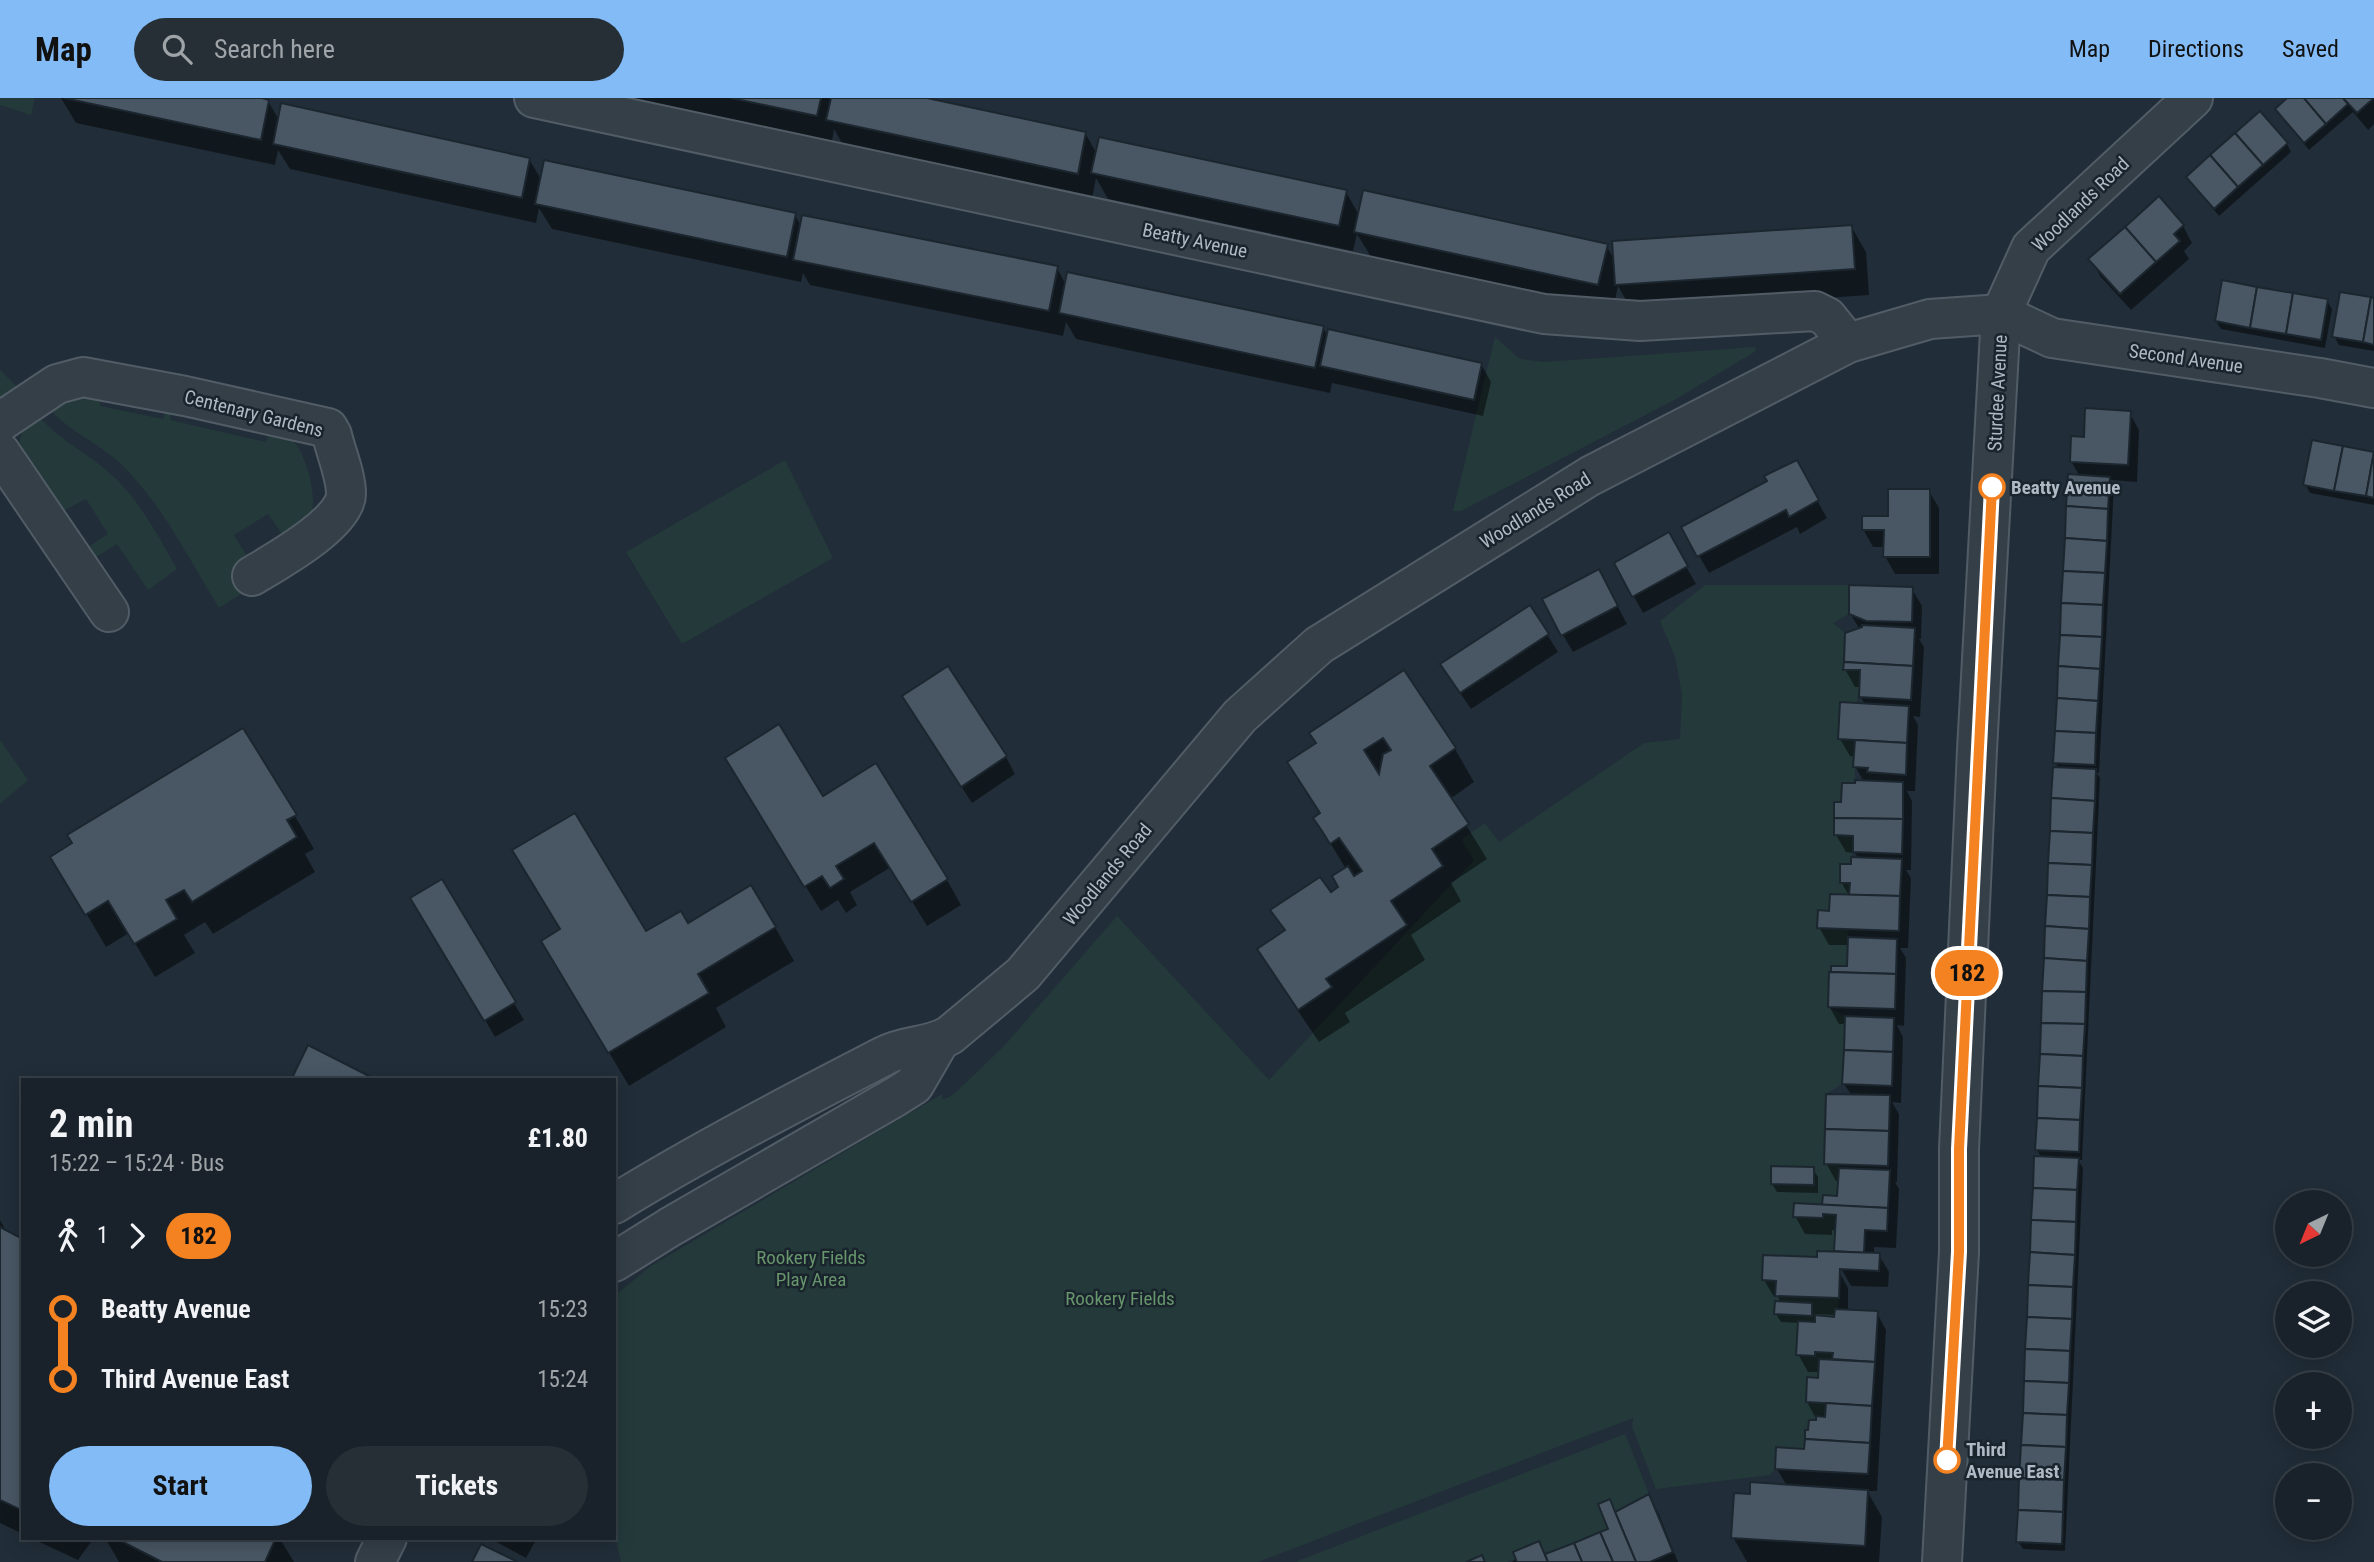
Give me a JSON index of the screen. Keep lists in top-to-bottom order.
{
  "streets": {
    "street": [
      "Woodlands Road",
      "Beatty Avenue",
      "Second Avenue",
      "Sturdee Avenue",
      "Centenary Gardens"
    ]
  },
  "crossings": [
    ["Woodlands Road", "Beatty Avenue"],
    ["Woodlands Road", "Second Avenue"],
    ["Woodlands Road", "Sturdee Avenue"],
    ["Second Avenue", "Sturdee Avenue"]
  ],
  "parks": ["Rookery Fields Play Area", "Rookery Fields"],
  "places": ["Beatty Avenue", "Third Avenue East"],
  "lines": ["bus line 182"],
  "north": "bottom left",
  "page": {
    "header": "Map",
    "search": "Search here",
    "nav": ["Map", "Directions", "Saved"],
    "on_map": "182",
    "heading": ["2 min", "15:22 – 15:24 · Bus", "£1.80"],
    "map_buttons": ["+", "−"],
    "legs": ["1", "182"],
    "list": [
      {
        "name": "Beatty Avenue",
        "value": "15:23"
      },
      {
        "name": "Third Avenue East",
        "value": "15:24"
      }
    ],
    "buttons": ["Start", "Tickets"]
  }
}
